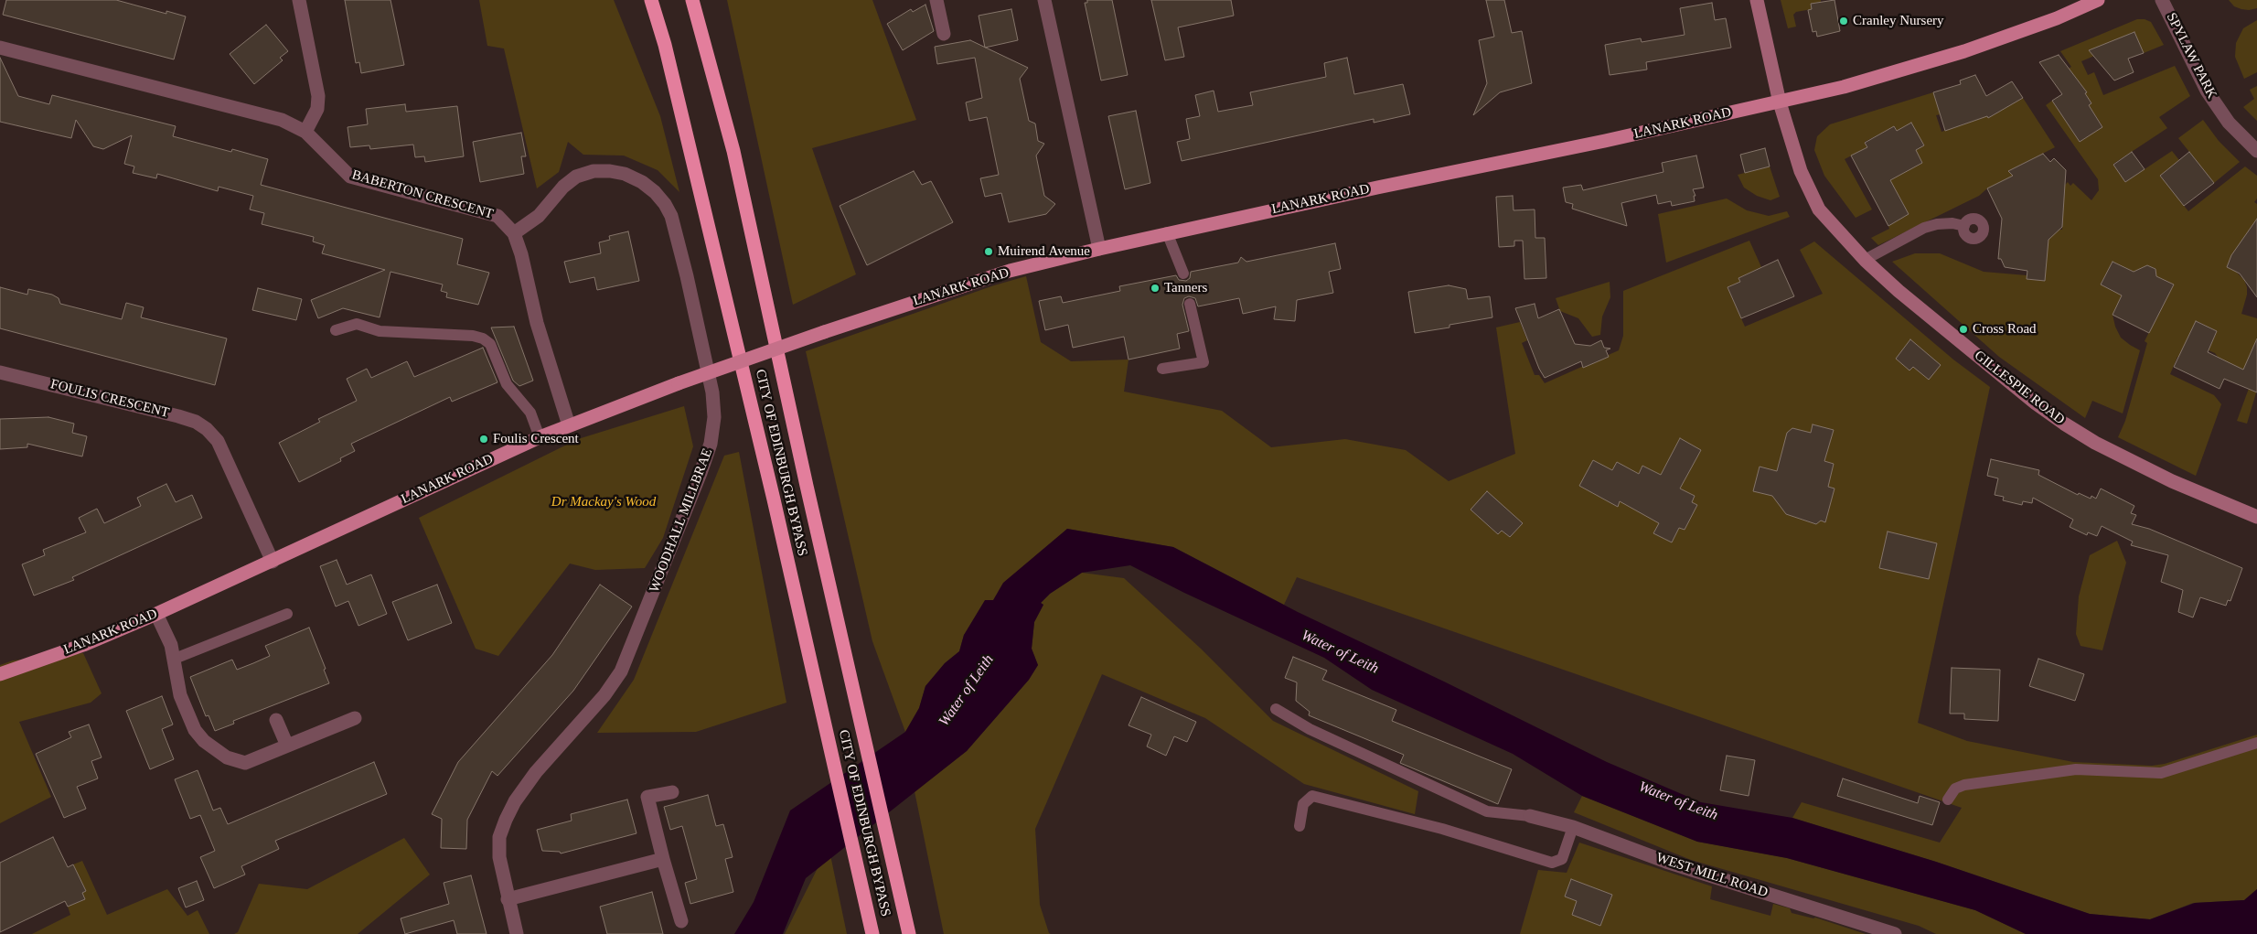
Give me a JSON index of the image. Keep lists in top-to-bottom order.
{
  "streets": {
    "highway": ["CITY OF EDINBURGH BYPASS"],
    "main road": ["LANARK ROAD", "GILLESPIE ROAD"],
    "street": [
      "SPYLAW PARK",
      "BABERTON CRESCENT",
      "FOULIS CRESCENT",
      "WOODHALL MILLBRAE",
      "WEST MILL ROAD"
    ]
  },
  "crossings": [
    ["LANARK ROAD", "BABERTON CRESCENT"],
    ["LANARK ROAD", "GILLESPIE ROAD"],
    ["LANARK ROAD", "FOULIS CRESCENT"],
    ["BABERTON CRESCENT", "WOODHALL MILLBRAE"]
  ],
  "water": ["Water of Leith"],
  "parks": ["Dr Mackay's Wood"],
  "places": [
    "Cranley Nursery",
    "Muirend Avenue",
    "Tanners",
    "Cross Road",
    "Foulis Crescent"
  ]
}
